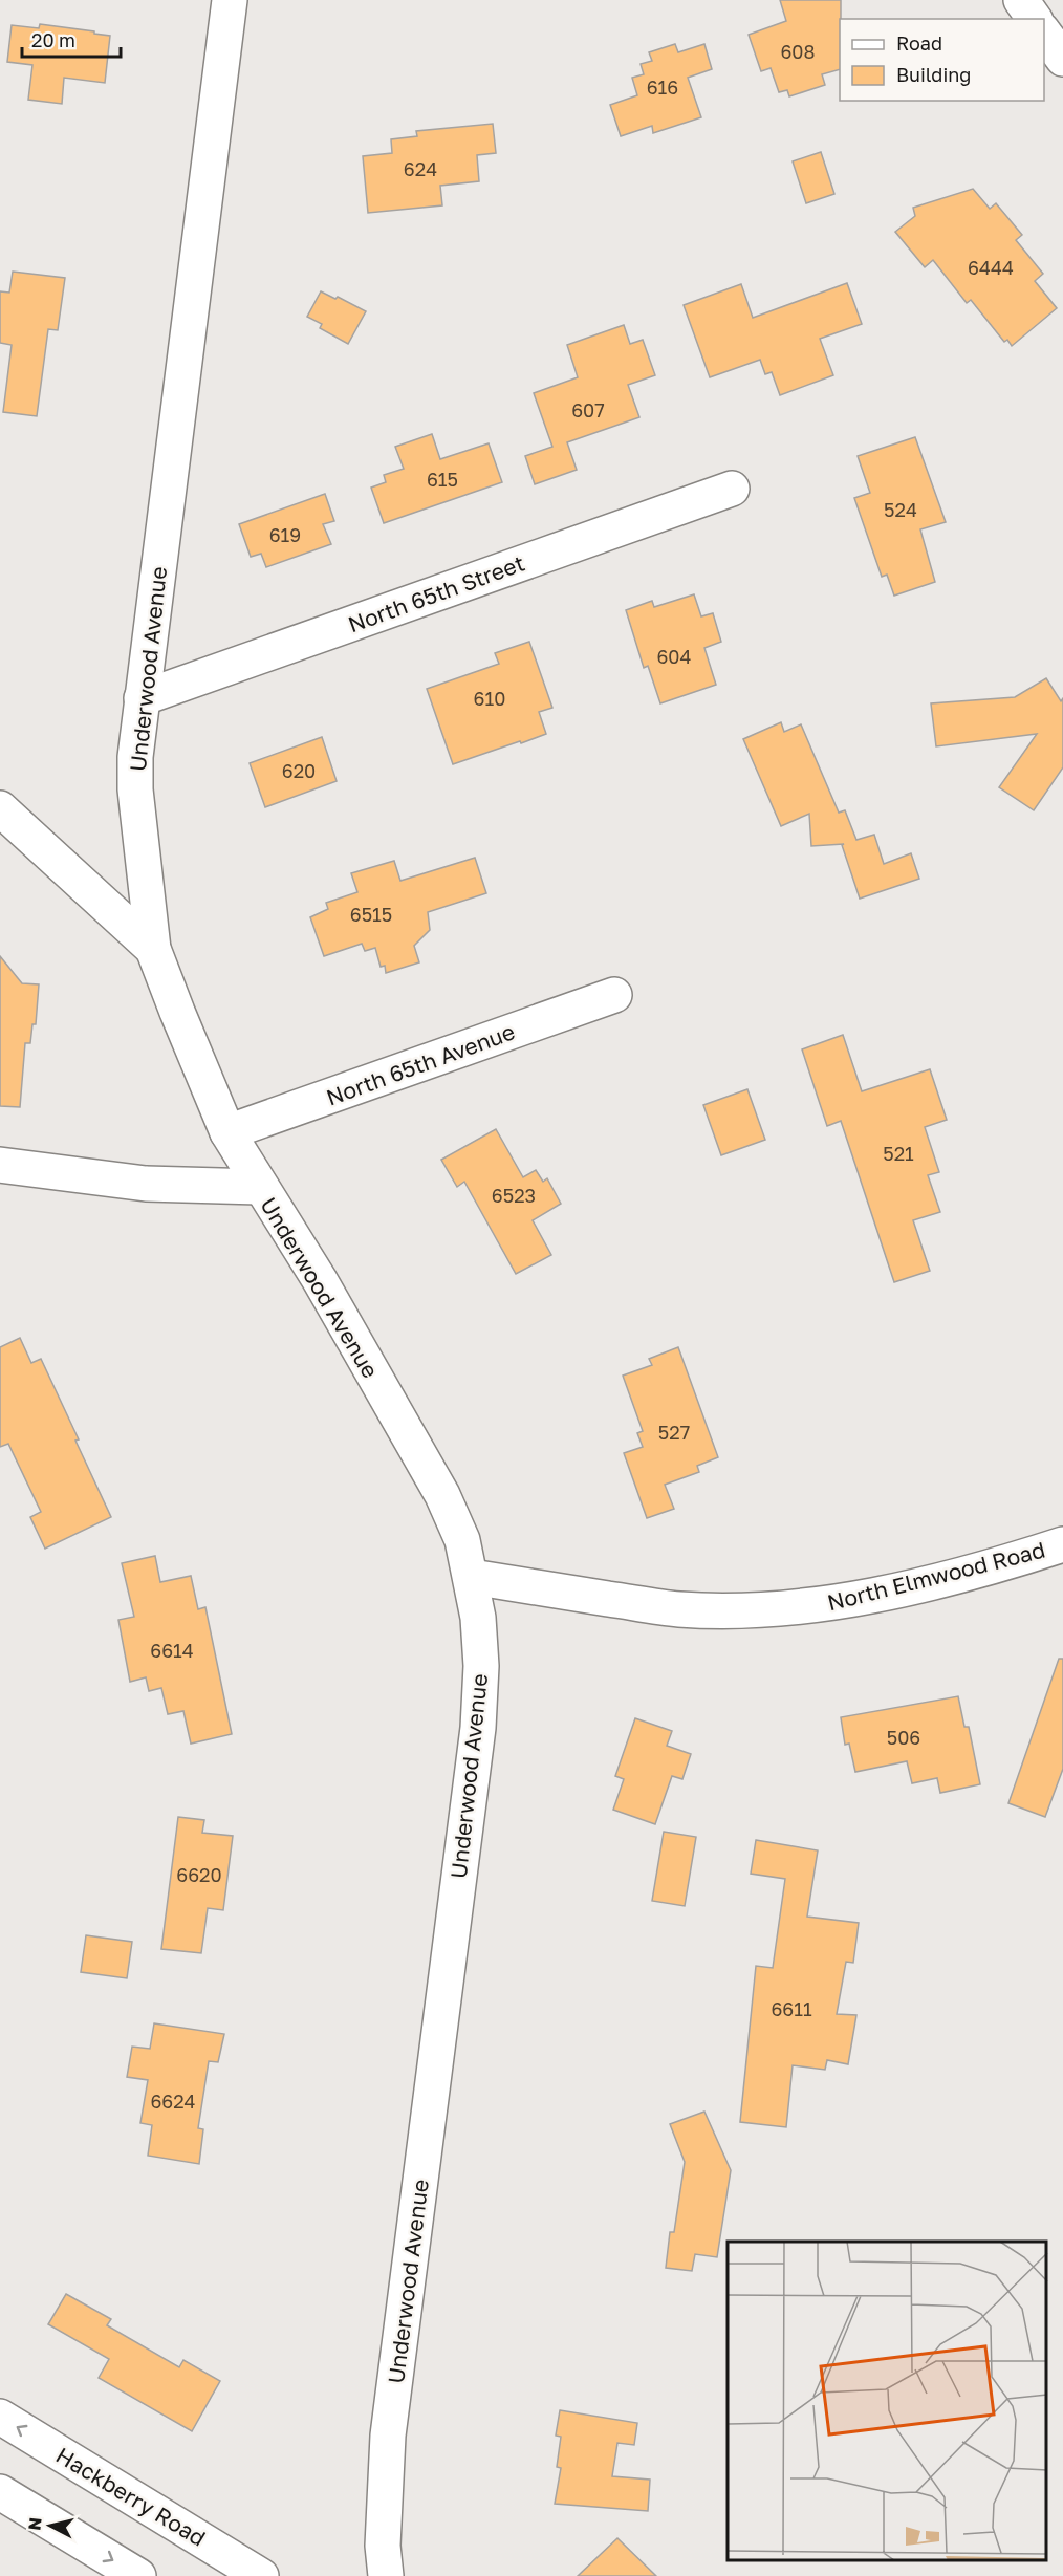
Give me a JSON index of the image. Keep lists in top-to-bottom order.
{
  "streets": {
    "main road": [
      "North 65th Street",
      "Underwood Avenue",
      "North 65th Avenue",
      "North Elmwood Road",
      "Hackberry Road"
    ]
  },
  "crossings": [
    ["North 65th Street", "Underwood Avenue"],
    ["Underwood Avenue", "North 65th Avenue"],
    ["Underwood Avenue", "North Elmwood Road"]
  ],
  "house_numbers": [
    "608",
    "616",
    "624",
    "6444",
    "607",
    "615",
    "524",
    "619",
    "604",
    "610",
    "620",
    "6515",
    "521",
    "6523",
    "527",
    "6614",
    "506",
    "6620",
    "6611",
    "6624"
  ],
  "legend": ["Road", "Building"],
  "scale_bar": "20 m",
  "north": "left"
}
